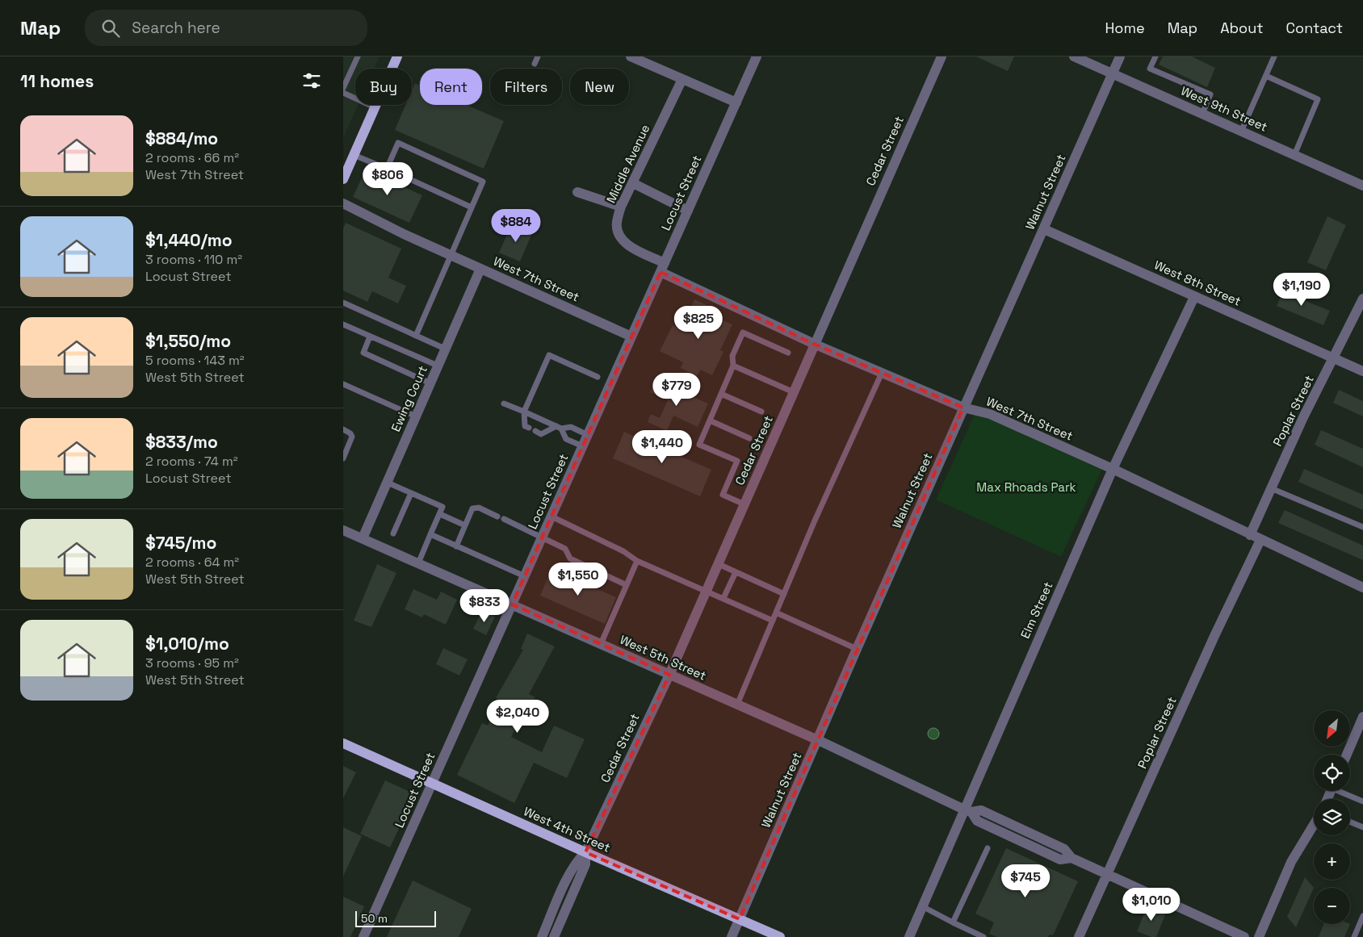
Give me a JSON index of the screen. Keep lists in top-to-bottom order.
{
  "streets": {
    "main road": ["West 4th Street"],
    "street": [
      "West 9th Street",
      "Cedar Street",
      "Middle Avenue",
      "Walnut Street",
      "Locust Street",
      "West 7th Street",
      "West 8th Street",
      "Ewing Court",
      "Poplar Street",
      "Elm Street",
      "West 5th Street"
    ]
  },
  "crossings": [
    ["West 9th Street", "Walnut Street"],
    ["Cedar Street", "West 7th Street"],
    ["Cedar Street", "West 5th Street"],
    ["Cedar Street", "West 4th Street"],
    ["Middle Avenue", "Locust Street"],
    ["Middle Avenue", "West 7th Street"],
    ["Walnut Street", "West 7th Street"],
    ["Walnut Street", "West 8th Street"],
    ["Walnut Street", "West 5th Street"],
    ["Walnut Street", "West 4th Street"],
    ["Locust Street", "West 7th Street"],
    ["Locust Street", "West 5th Street"],
    ["Locust Street", "West 4th Street"],
    ["West 7th Street", "Ewing Court"],
    ["West 7th Street", "Poplar Street"],
    ["West 7th Street", "Elm Street"],
    ["West 8th Street", "Poplar Street"],
    ["West 8th Street", "Elm Street"],
    ["Ewing Court", "West 5th Street"],
    ["Poplar Street", "West 5th Street"],
    ["Elm Street", "West 5th Street"]
  ],
  "parks": ["Max Rhoads Park"],
  "scale_bar": "50 m",
  "north": "bottom left",
  "page": {
    "header": "Map",
    "search": "Search here",
    "nav": [
      "Home",
      "Map",
      "About",
      "Contact"
    ],
    "heading": "11 homes",
    "chip": [
      "Buy",
      "Rent",
      "Filters",
      "New"
    ],
    "list": [
      {
        "name": "$884/mo",
        "note": "2 rooms · 66 m² · West 7th Street"
      },
      {
        "name": "$1,440/mo",
        "note": "3 rooms · 110 m² · Locust Street"
      },
      {
        "name": "$1,550/mo",
        "note": "5 rooms · 143 m² · West 5th Street"
      },
      {
        "name": "$833/mo",
        "note": "2 rooms · 74 m² · Locust Street"
      },
      {
        "name": "$745/mo",
        "note": "2 rooms · 64 m² · West 5th Street"
      },
      {
        "name": "$1,010/mo",
        "note": "3 rooms · 95 m² · West 5th Street"
      }
    ],
    "price": [
      "$806",
      "$884",
      "$1,190",
      "$825",
      "$779",
      "$1,440",
      "$1,550",
      "$833",
      "$2,040",
      "$745",
      "$1,010"
    ],
    "map_buttons": ["+", "−"],
    "scale": "50 m"
  }
}
